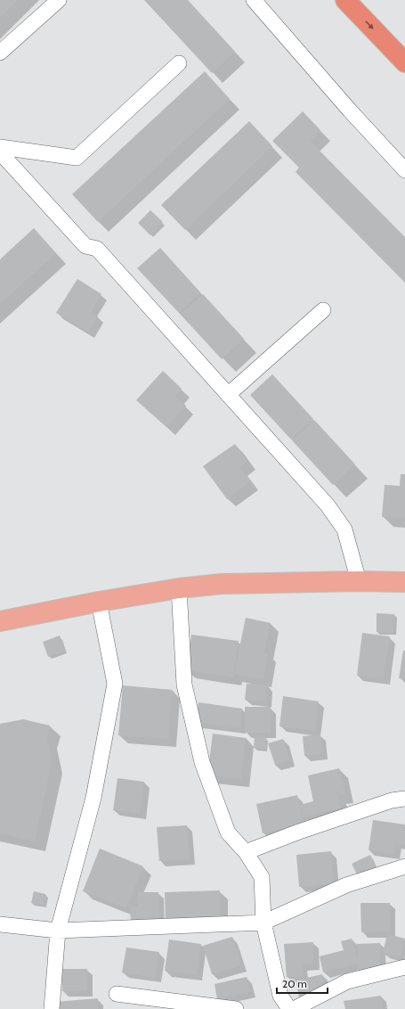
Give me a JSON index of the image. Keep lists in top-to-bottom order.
{
  "scale_bar": "20 m"
}
